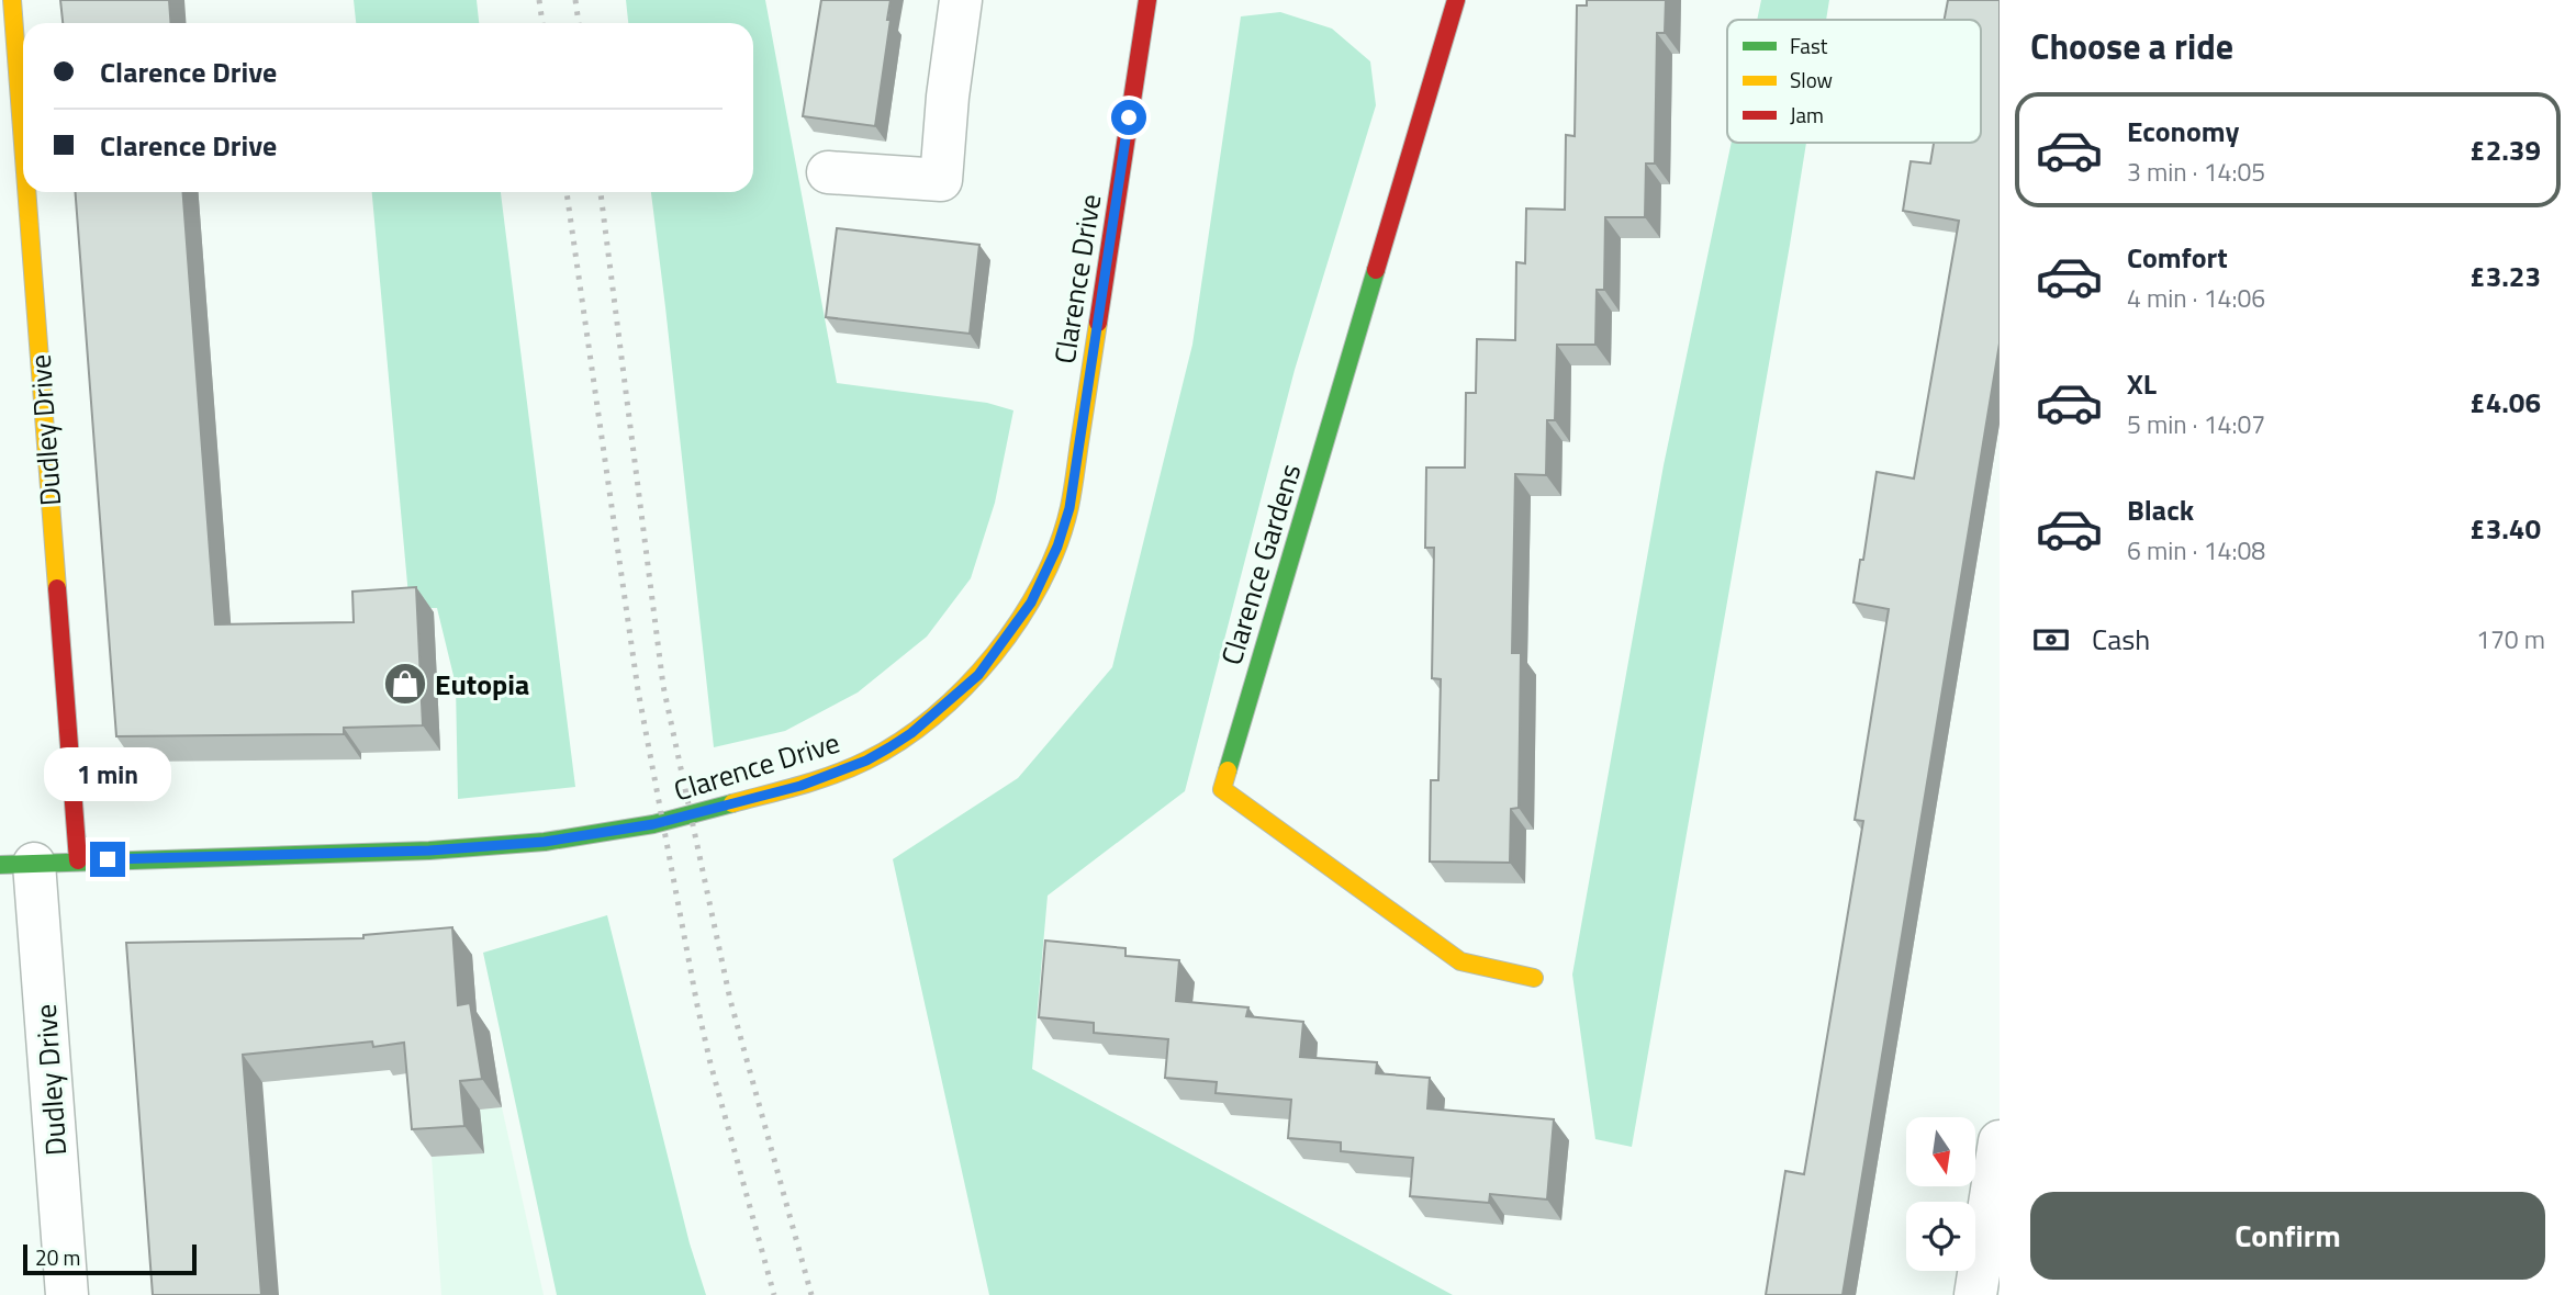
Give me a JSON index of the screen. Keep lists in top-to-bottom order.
{
  "streets": {
    "street": ["Clarence Drive", "Dudley Drive", "Clarence Gardens"]
  },
  "crossings": [
    ["Clarence Drive", "Dudley Drive"]
  ],
  "places": {
    "shop": ["Eutopia"]
  },
  "legend": ["Fast", "Slow", "Jam"],
  "scale_bar": "20 m",
  "north": "bottom",
  "page": {
    "heading": "Choose a ride",
    "banner": ["Clarence Drive", "Clarence Drive"],
    "list": [
      {
        "name": "Economy",
        "note": "3 min · 14:05",
        "value": "£2.39"
      },
      {
        "name": "Comfort",
        "note": "4 min · 14:06",
        "value": "£3.23"
      },
      {
        "name": "XL",
        "note": "5 min · 14:07",
        "value": "£4.06"
      },
      {
        "name": "Black",
        "note": "6 min · 14:08",
        "value": "£3.40"
      }
    ],
    "pay": ["Cash", "170 m"],
    "bubble": "1 min",
    "buttons": "Confirm",
    "scale": "20 m"
  }
}
